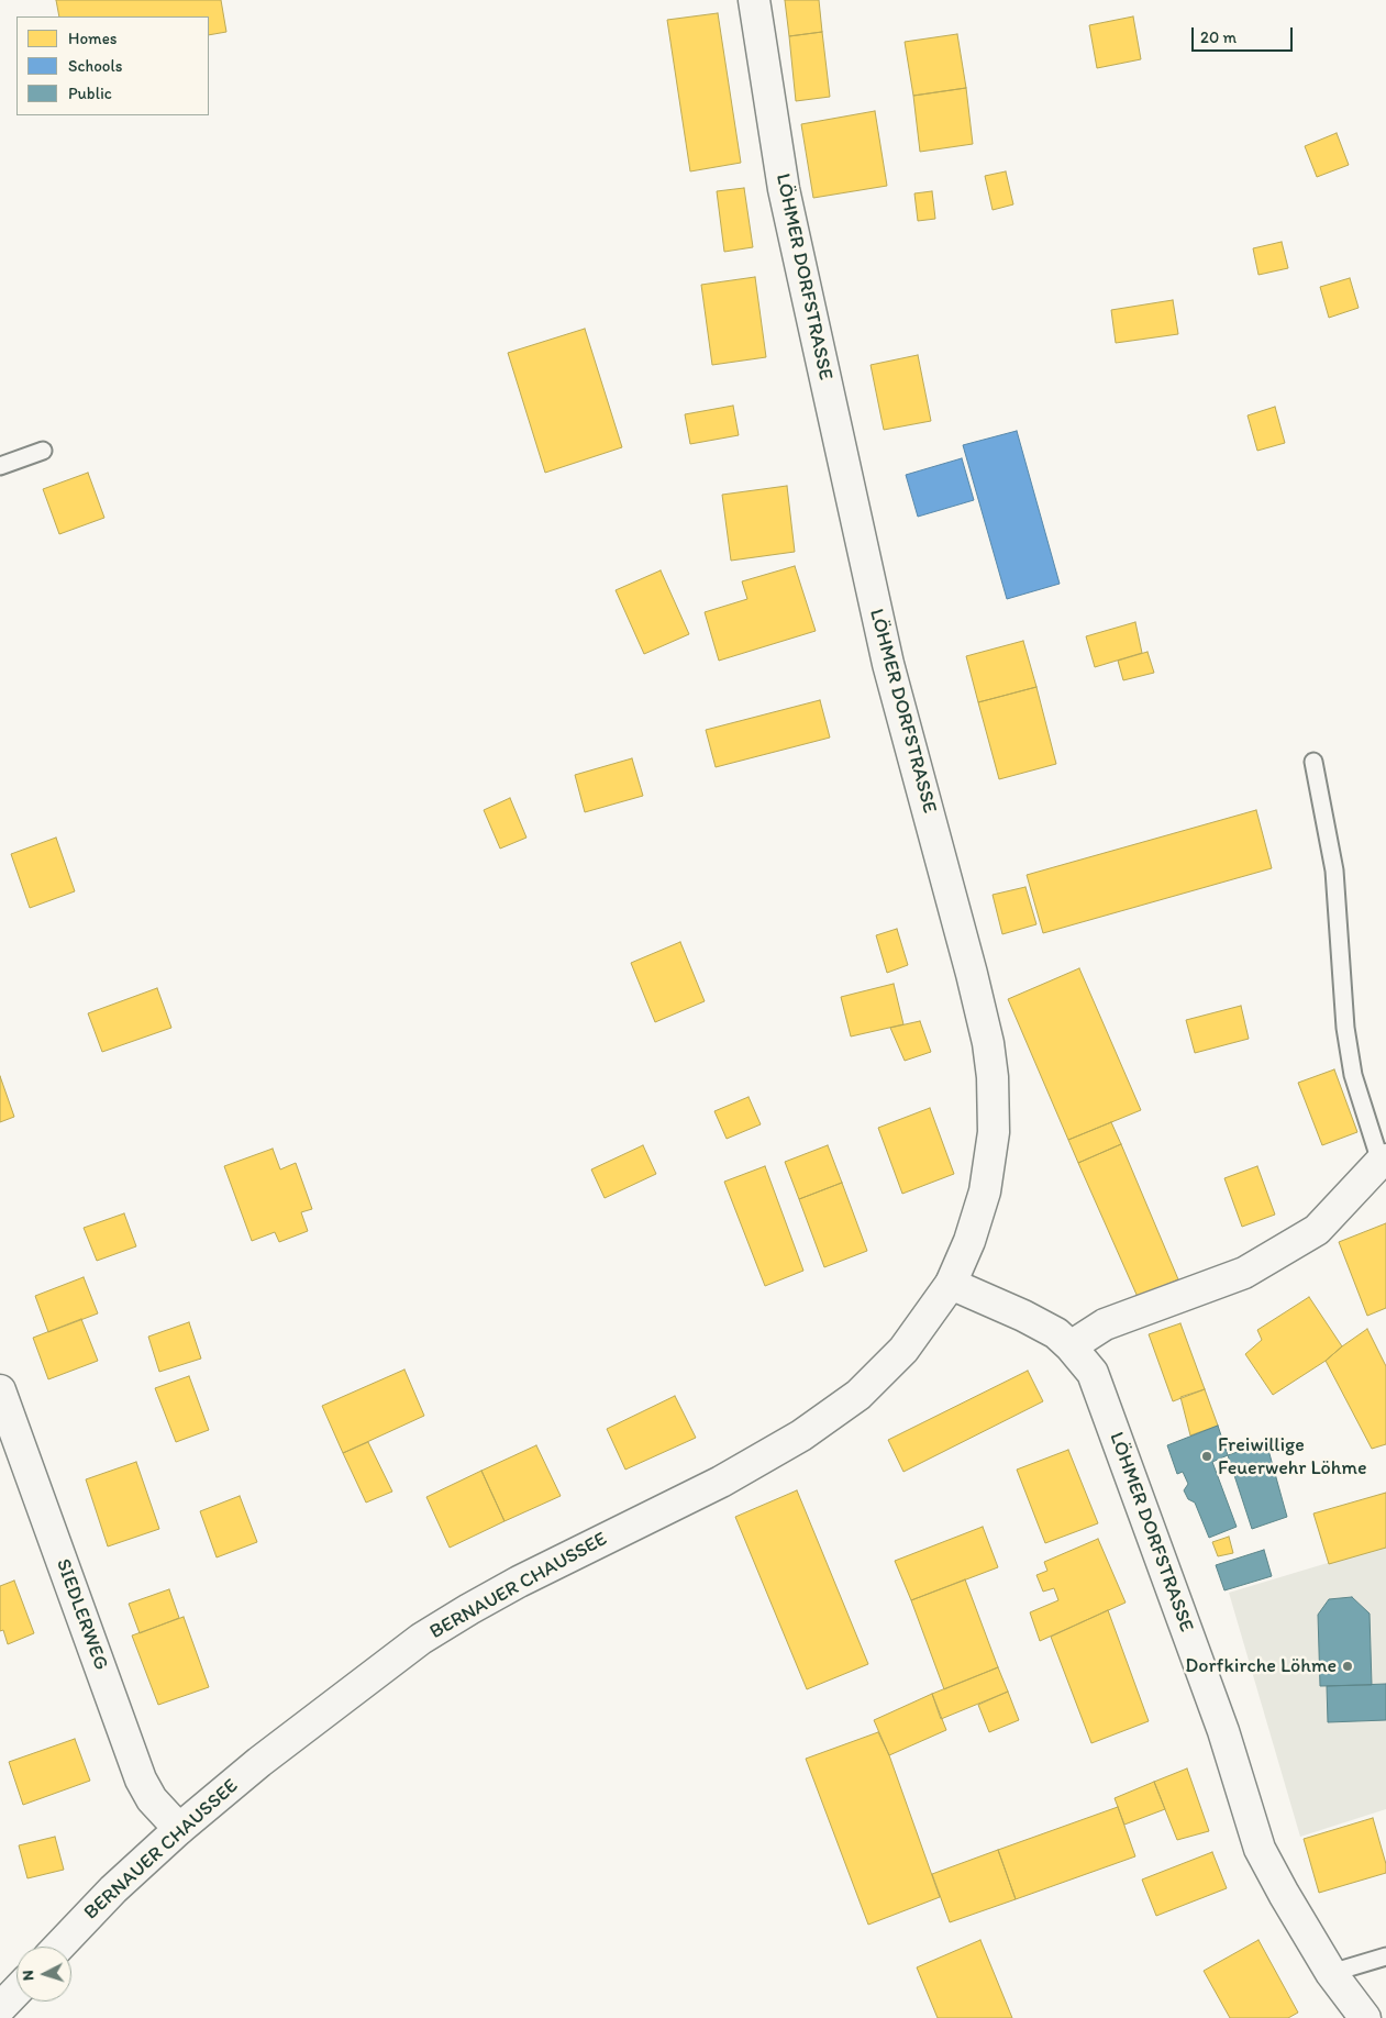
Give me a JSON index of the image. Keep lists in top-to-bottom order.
{
  "streets": {
    "main road": ["LÖHMER DORFSTRASSE", "BERNAUER CHAUSSEE", "SIEDLERWEG"]
  },
  "crossings": [
    ["LÖHMER DORFSTRASSE", "BERNAUER CHAUSSEE"],
    ["BERNAUER CHAUSSEE", "SIEDLERWEG"]
  ],
  "places": ["Freiwillige Feuerwehr Löhme", "Dorfkirche Löhme"],
  "legend": ["Homes", "Schools", "Public"],
  "scale_bar": "20 m",
  "north": "left"
}
